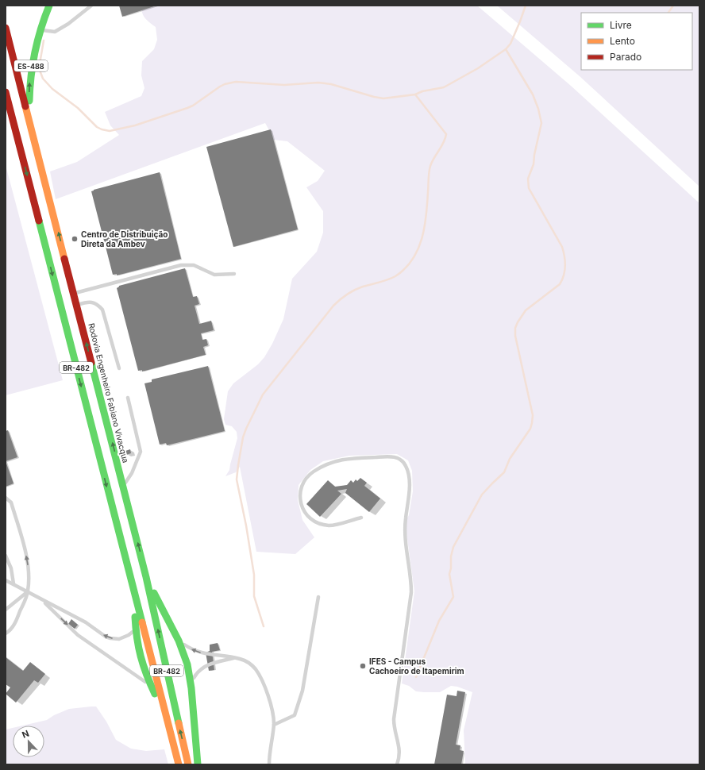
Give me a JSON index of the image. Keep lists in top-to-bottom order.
{
  "streets": {
    "highway": ["ES-488", "BR-482", "Rodovia Engenheiro Fabiano Vivacqua"]
  },
  "crossings": [
    ["ES-488", "Rodovia Engenheiro Fabiano Vivacqua"]
  ],
  "places": ["Centro de Distribuição Direta da Ambev", "IFES - Campus Cachoeiro de Itapemirim"],
  "legend": ["Livre", "Lento", "Parado"],
  "north": "top"
}
